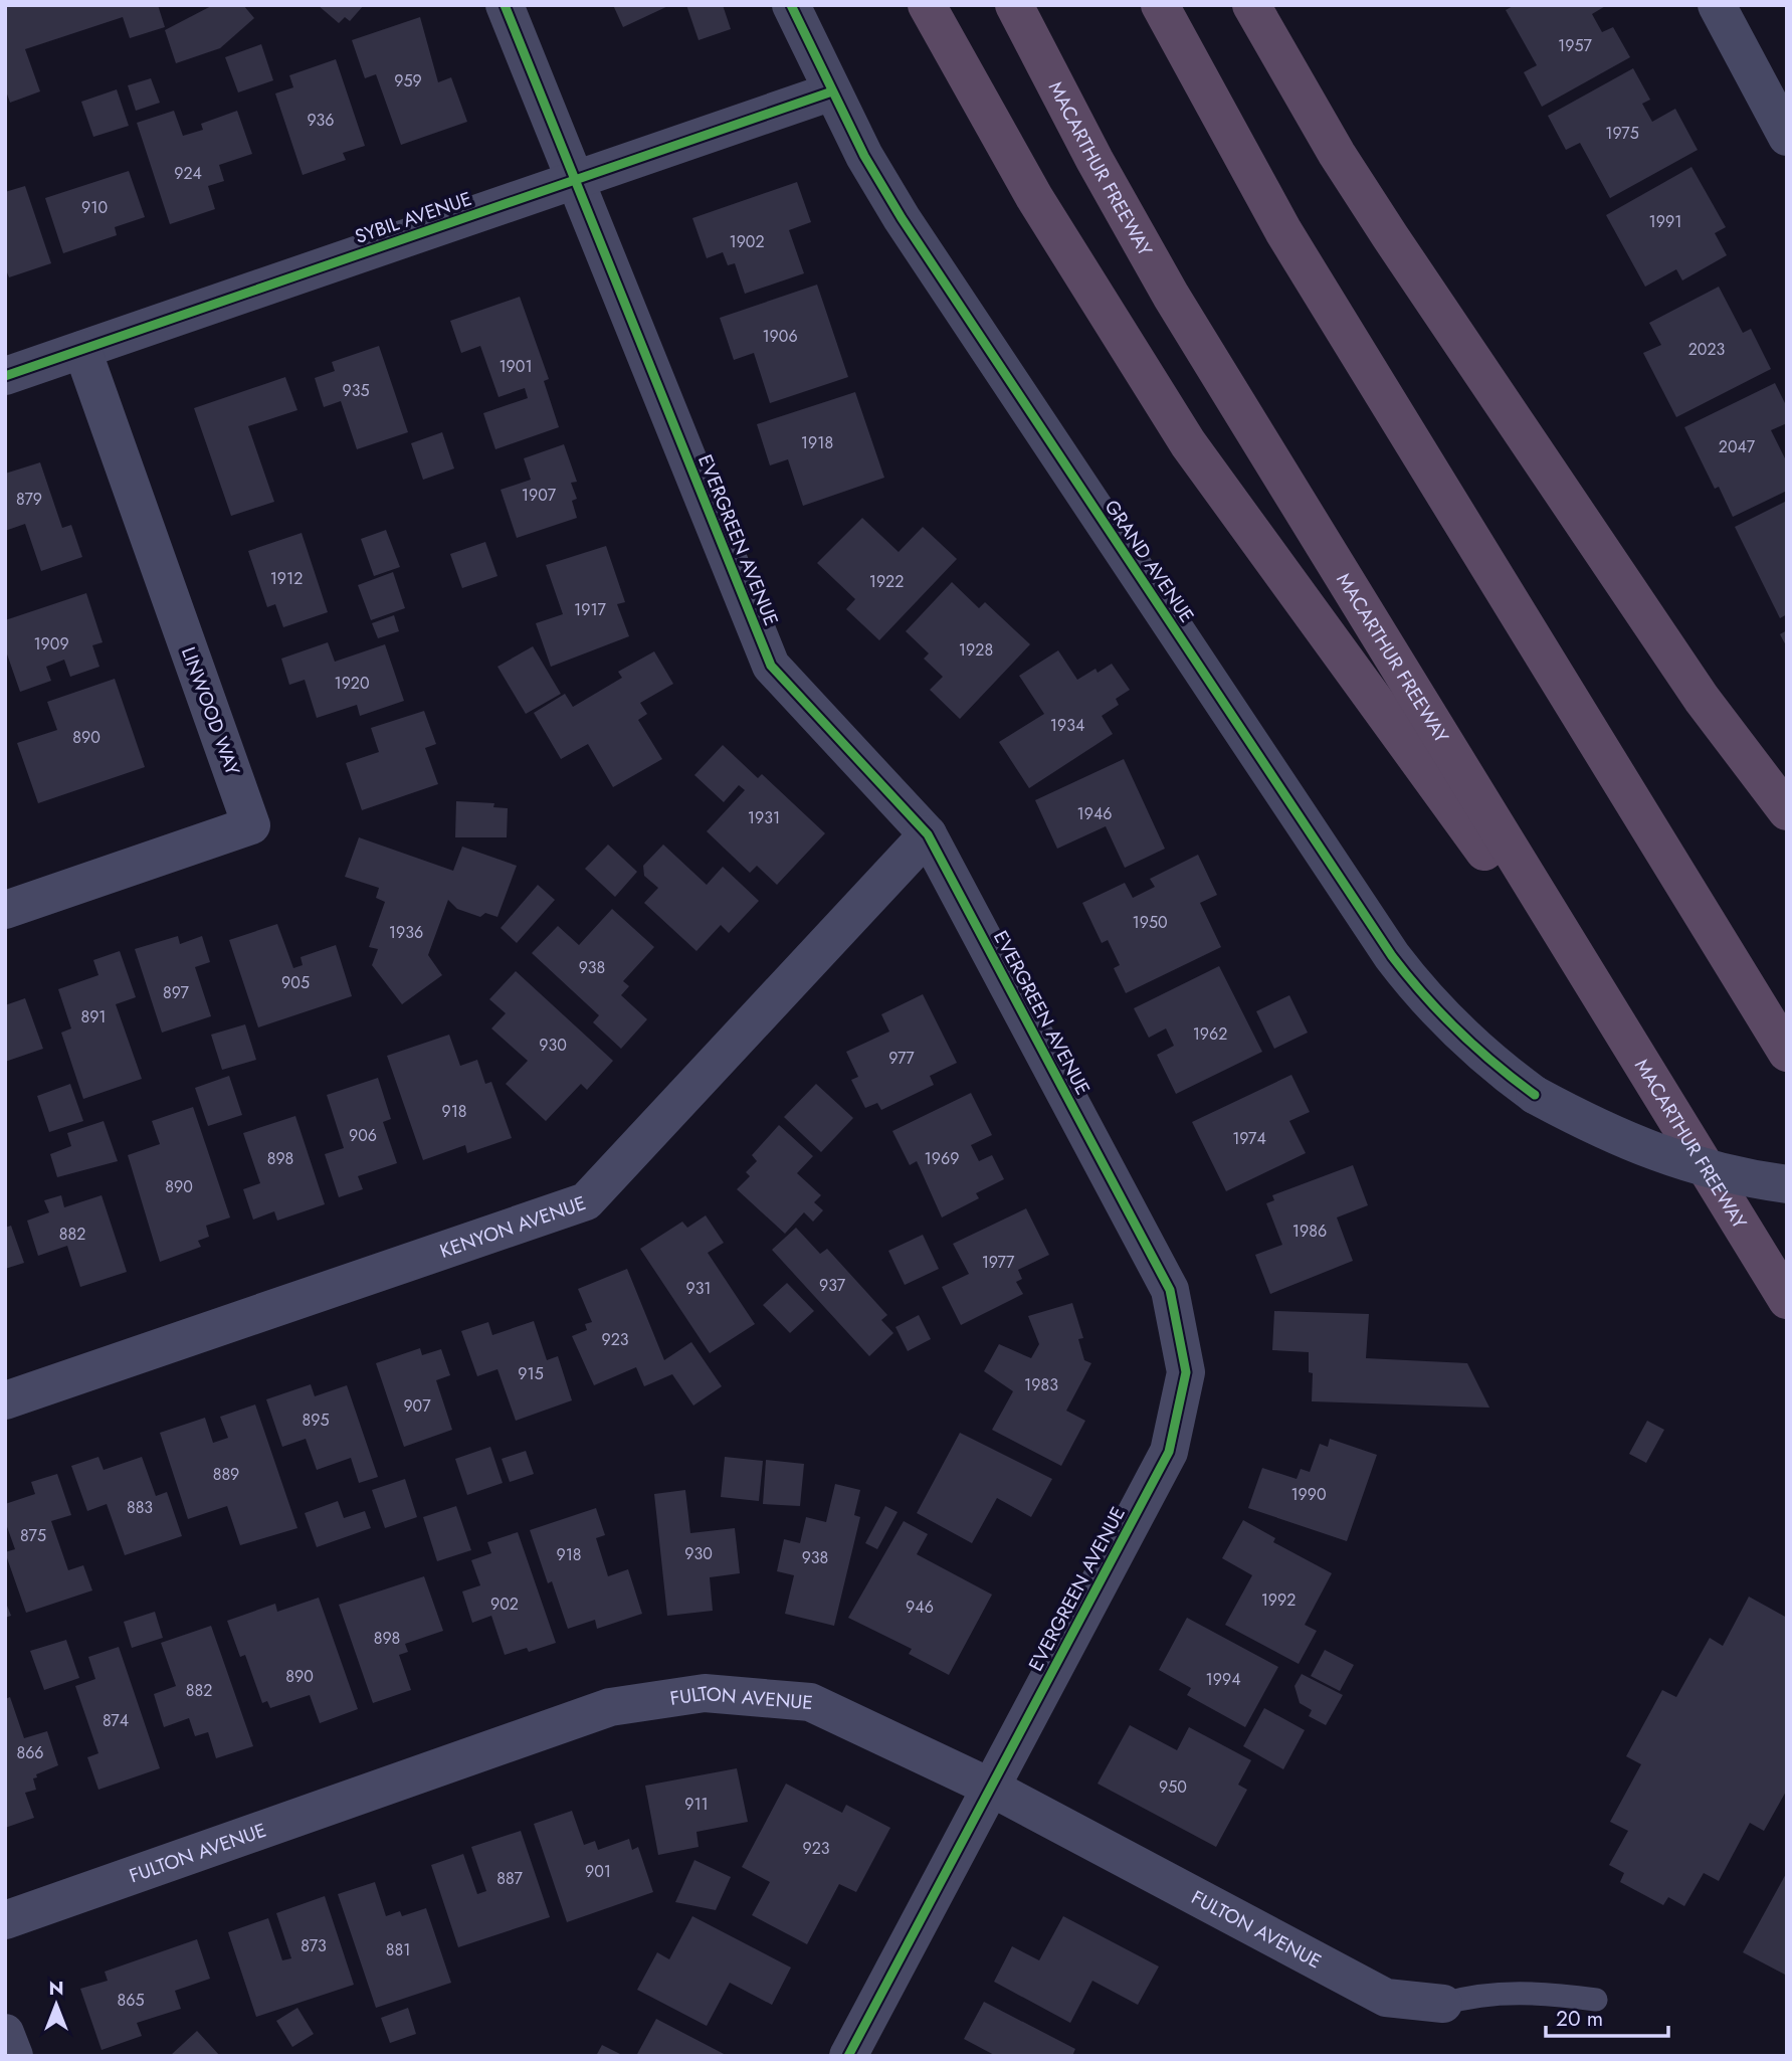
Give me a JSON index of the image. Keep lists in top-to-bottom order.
{
  "streets": {
    "highway": ["MACARTHUR FREEWAY"],
    "street": [
      "SYBIL AVENUE",
      "EVERGREEN AVENUE",
      "GRAND AVENUE",
      "LINWOOD WAY",
      "KENYON AVENUE",
      "FULTON AVENUE"
    ]
  },
  "crossings": [
    ["SYBIL AVENUE", "EVERGREEN AVENUE"],
    ["SYBIL AVENUE", "GRAND AVENUE"],
    ["SYBIL AVENUE", "LINWOOD WAY"],
    ["EVERGREEN AVENUE", "KENYON AVENUE"],
    ["EVERGREEN AVENUE", "FULTON AVENUE"]
  ],
  "house_numbers": [
    "1957",
    "959",
    "936",
    "1975",
    "924",
    "910",
    "1991",
    "1902",
    "1906",
    "2023",
    "1901",
    "935",
    "1918",
    "2047",
    "1907",
    "879",
    "1912",
    "1922",
    "1917",
    "1909",
    "1928",
    "1920",
    "1934",
    "890",
    "1946",
    "1931",
    "1950",
    "1936",
    "938",
    "905",
    "897",
    "891",
    "1962",
    "930",
    "977",
    "918",
    "906",
    "1974",
    "898",
    "1969",
    "890",
    "1986",
    "882",
    "1977",
    "937",
    "931",
    "923",
    "915",
    "1983",
    "907",
    "895",
    "889",
    "1990",
    "883",
    "875",
    "930",
    "918",
    "938",
    "1992",
    "902",
    "946",
    "898",
    "890",
    "1994",
    "882",
    "874",
    "866",
    "950",
    "911",
    "923",
    "901",
    "887",
    "873",
    "881",
    "865"
  ],
  "scale_bar": "20 m",
  "north": "top"
}
